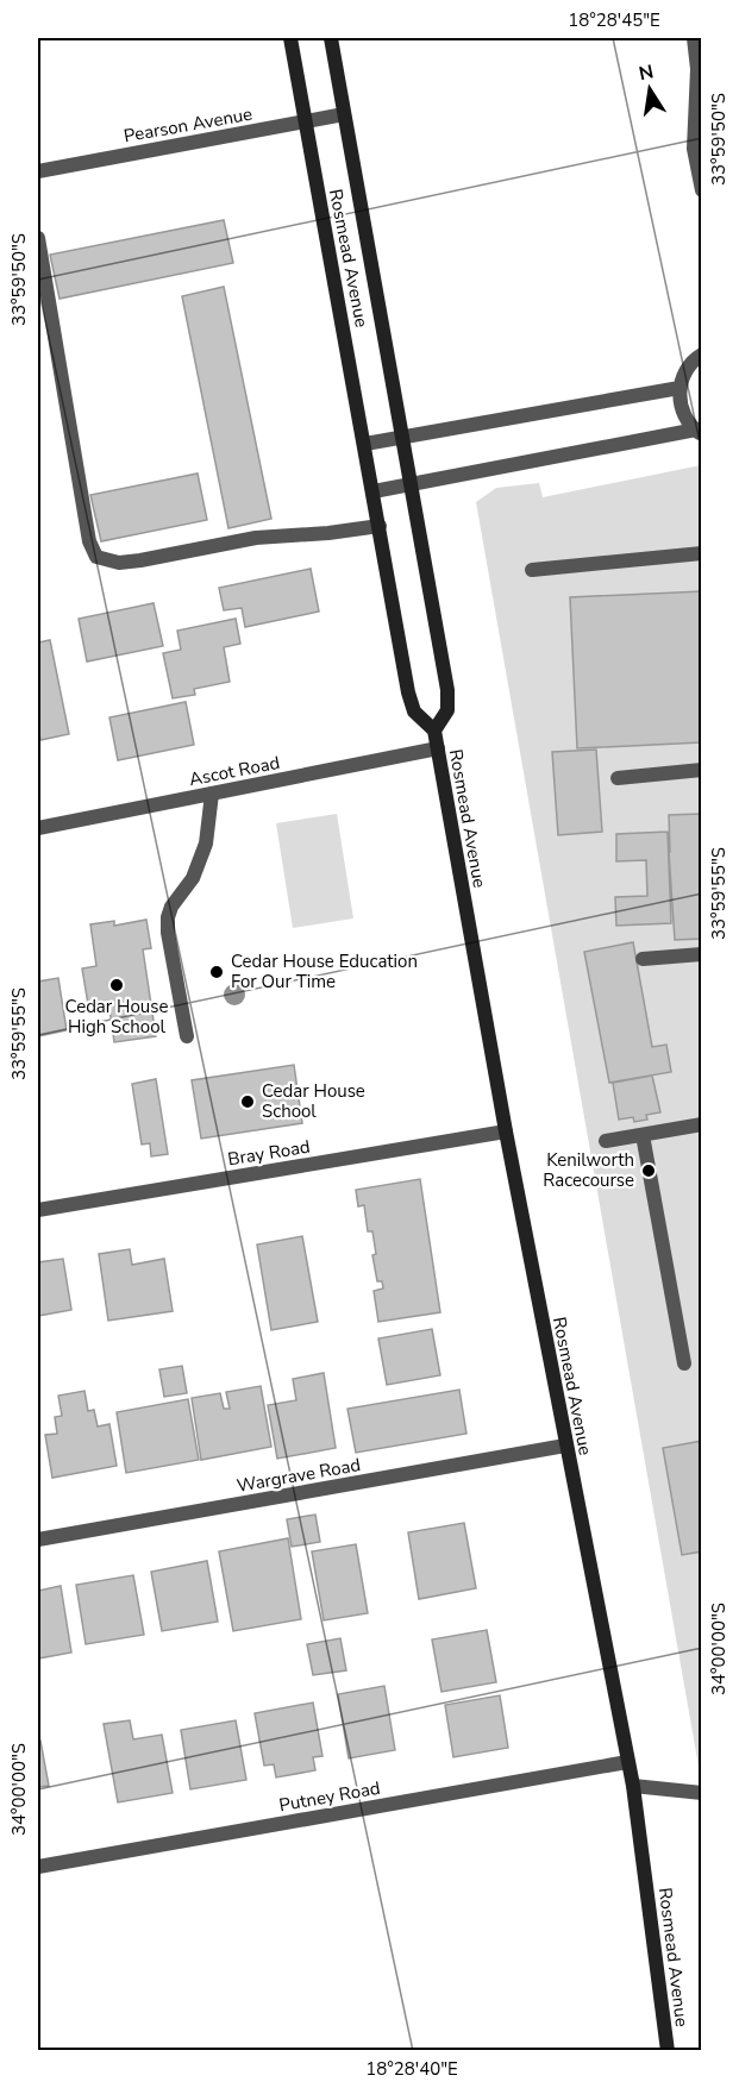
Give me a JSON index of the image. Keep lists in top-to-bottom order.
{
  "streets": {
    "main road": ["Rosmead Avenue"],
    "street": [
      "Pearson Avenue",
      "Ascot Road",
      "Bray Road",
      "Wargrave Road",
      "Putney Road"
    ]
  },
  "crossings": [
    ["Pearson Avenue", "Rosmead Avenue"],
    ["Rosmead Avenue", "Ascot Road"],
    ["Rosmead Avenue", "Bray Road"],
    ["Rosmead Avenue", "Wargrave Road"],
    ["Rosmead Avenue", "Putney Road"]
  ],
  "places": [
    "Cedar House Education For Our Time",
    "Cedar House High School",
    "Cedar House School",
    "Kenilworth Racecourse"
  ],
  "north": "top",
  "coordinates": [
    "18°28'45\"E",
    "33°59'50\"S",
    "33°59'55\"S",
    "34°00'00\"S",
    "18°28'40\"E"
  ]
}
